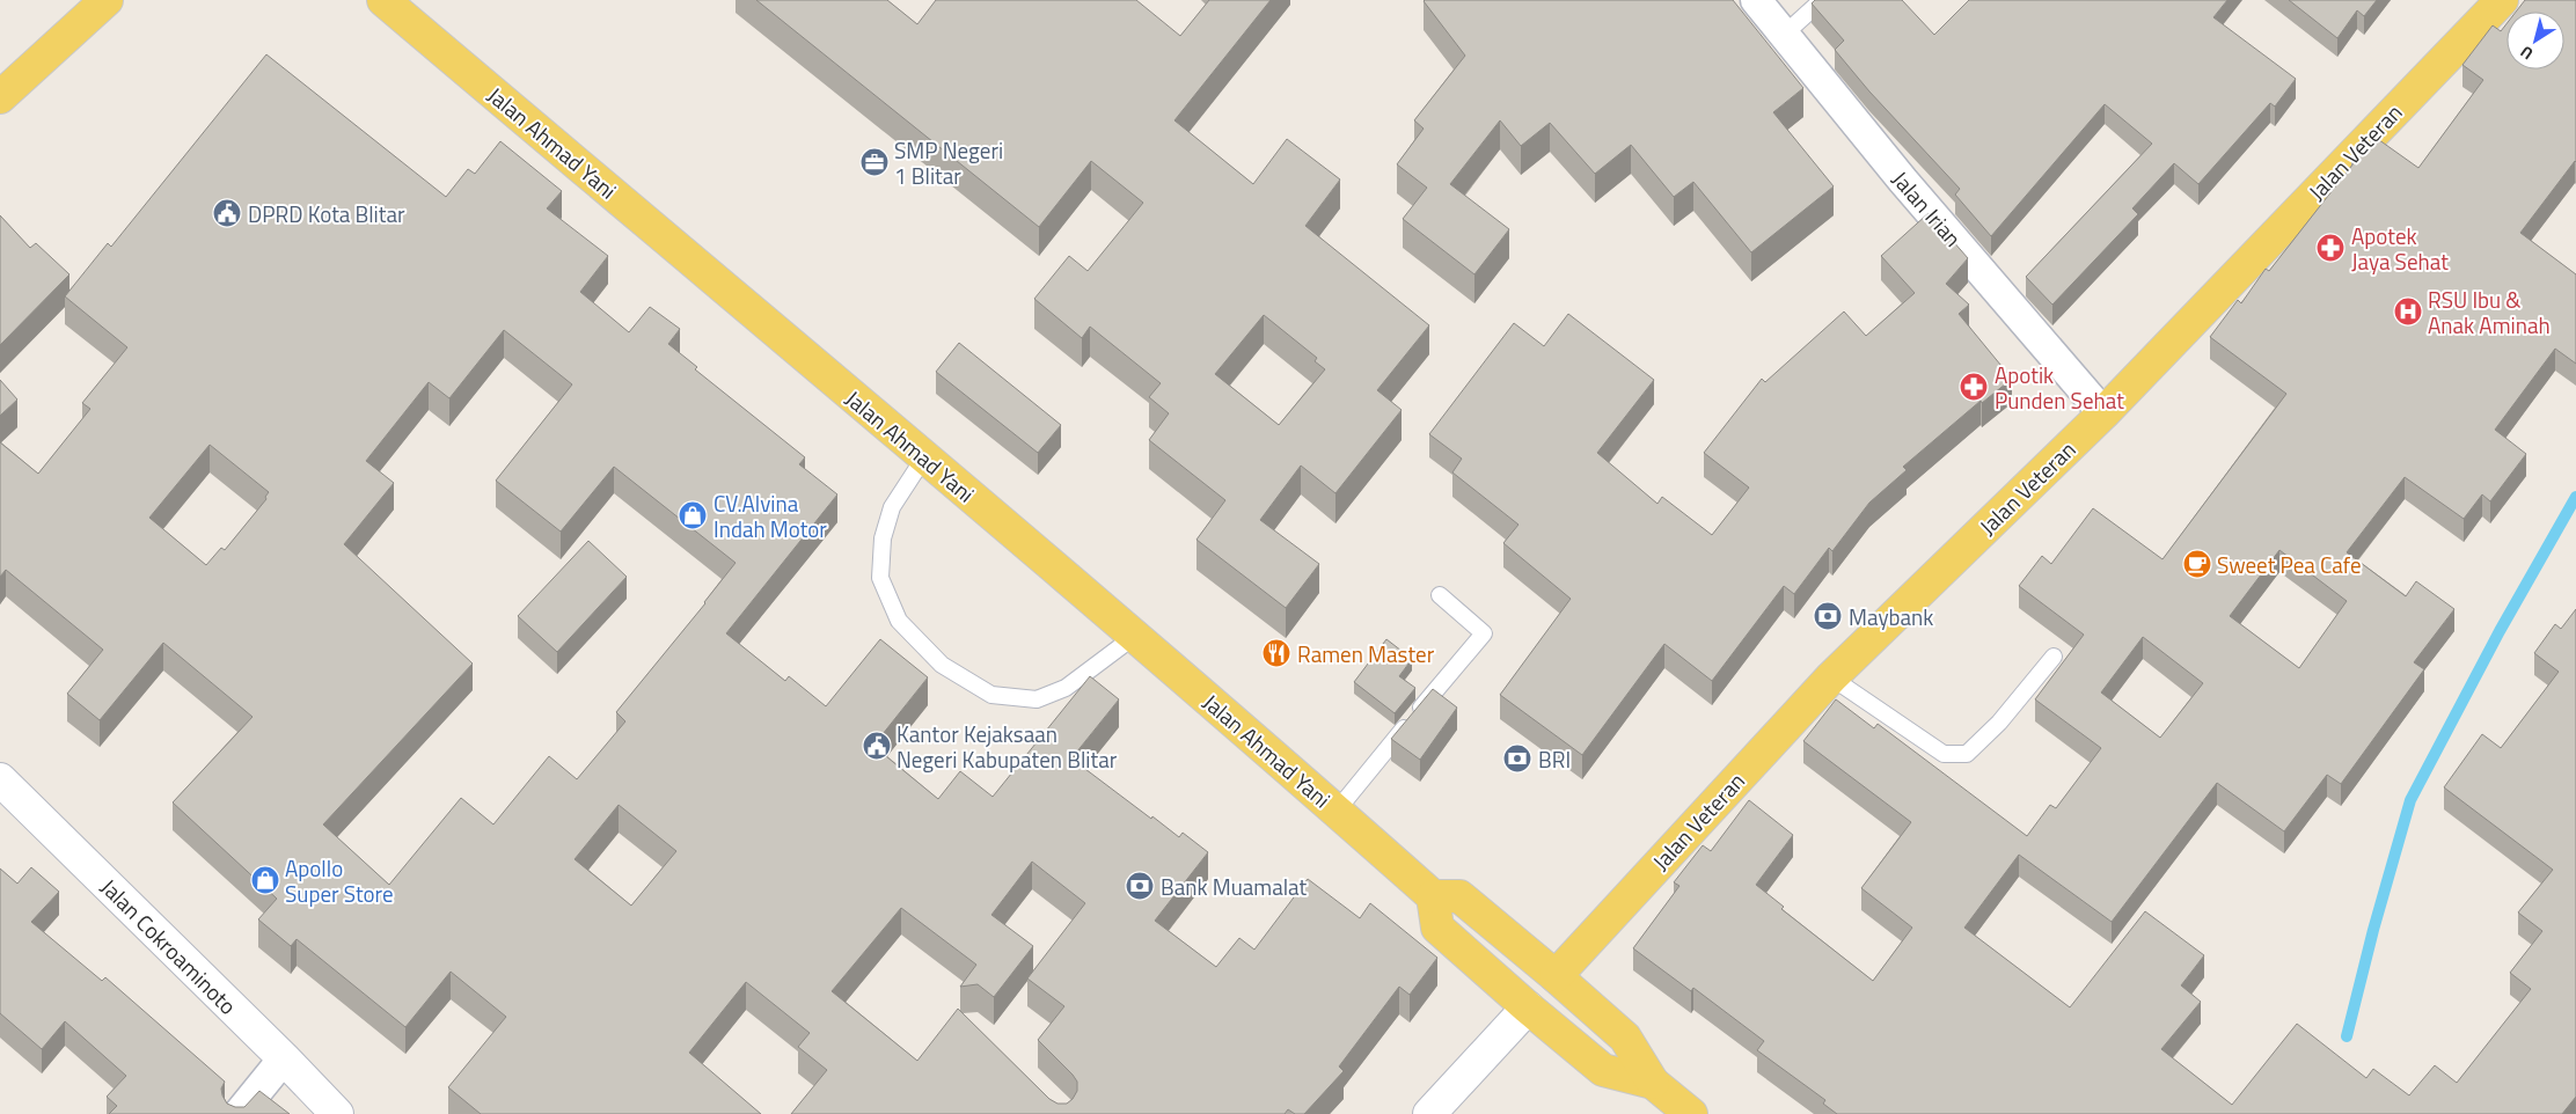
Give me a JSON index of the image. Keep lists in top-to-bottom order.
{
  "streets": {
    "main road": ["Jalan Ahmad Yani", "Jalan Veteran", "Jalan Cokroaminoto"],
    "street": ["Jalan Irian"]
  },
  "crossings": [
    ["Jalan Veteran", "Jalan Irian"]
  ],
  "places": {
    "office": ["SMP Negeri 1 Blitar"],
    "public building": ["DPRD Kota Blitar", "Kantor Kejaksaan Negeri Kabupaten Blitar"],
    "pharmacy": ["Apotek Jaya Sehat", "Apotik Punden Sehat"],
    "hospital": ["RSU Ibu & Anak Aminah"],
    "shop": ["CV.Alvina Indah Motor", "Apollo Super Store"],
    "cafe": ["Sweet Pea Cafe"],
    "bank": ["Maybank", "BRI", "Bank Muamalat"],
    "restaurant": ["Ramen Master"]
  },
  "north": "bottom left"
}
